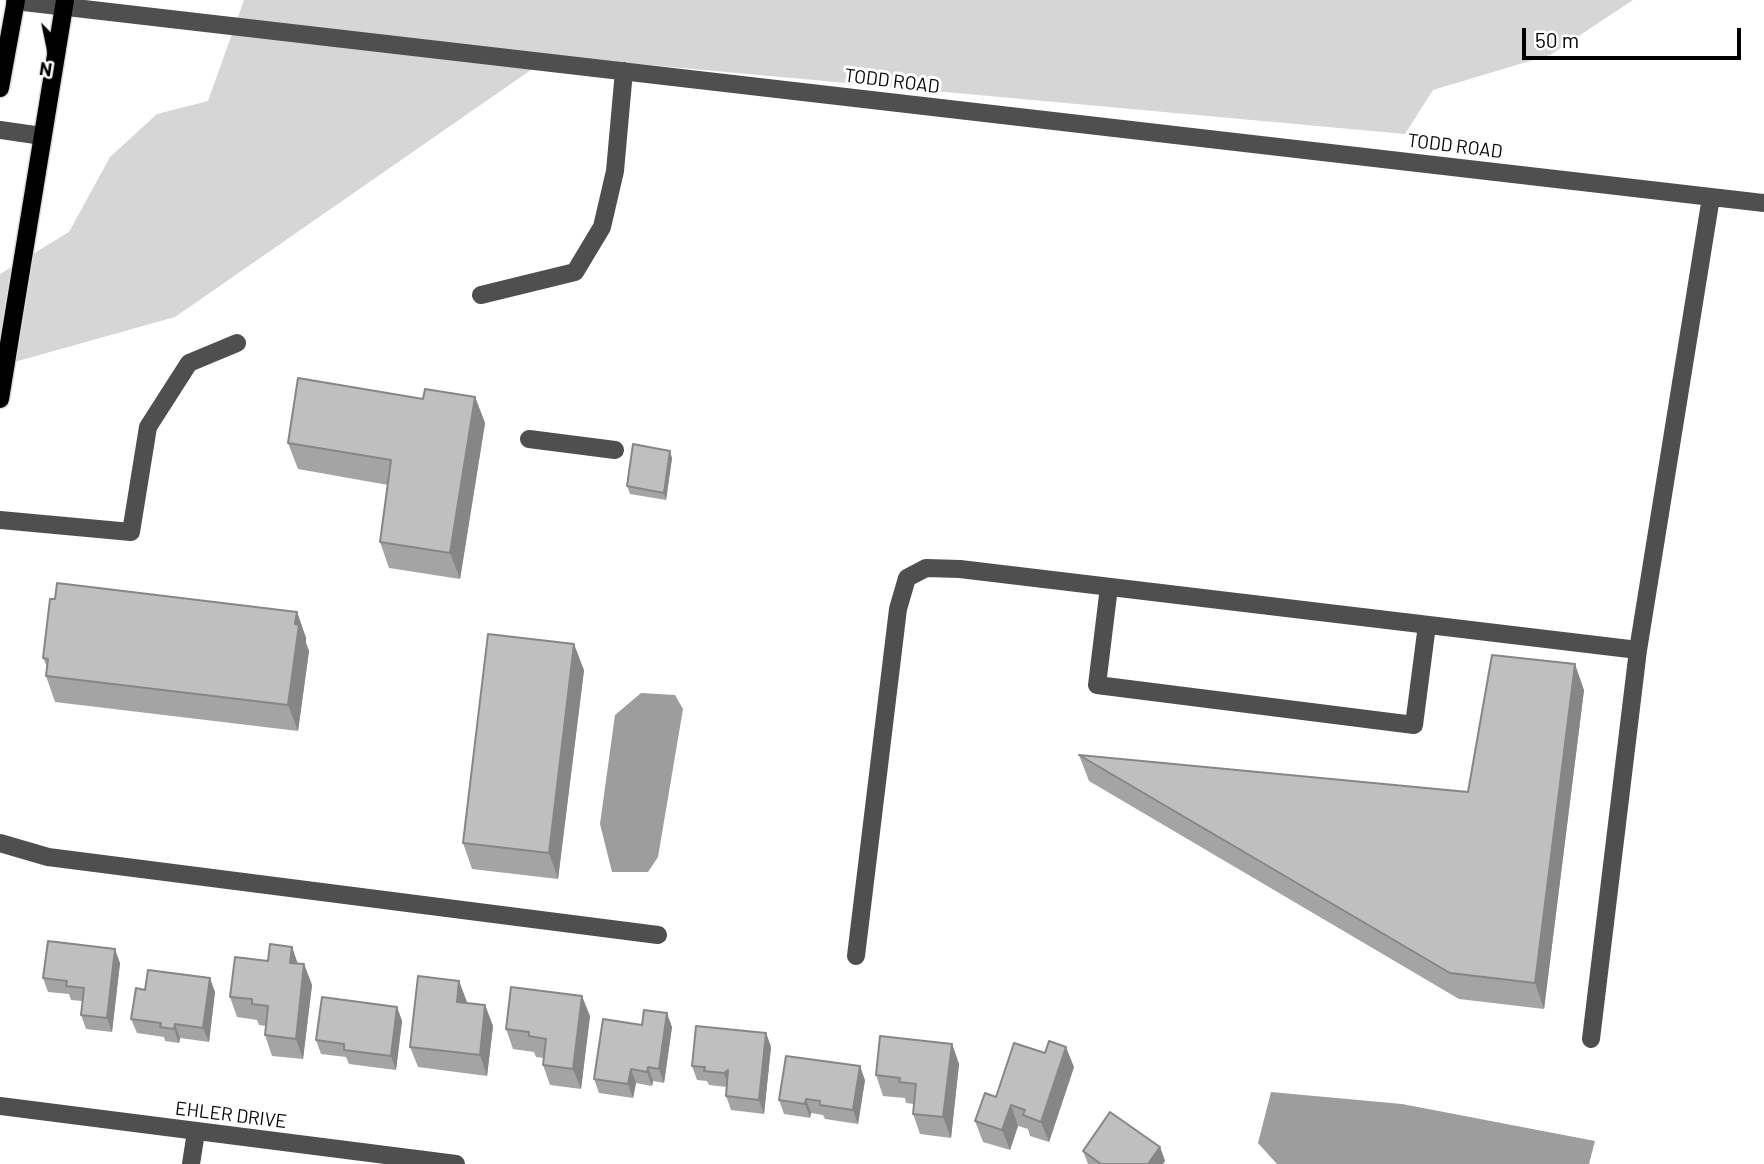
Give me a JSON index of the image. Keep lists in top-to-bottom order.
{
  "streets": {
    "street": ["TODD ROAD", "EHLER DRIVE"]
  },
  "scale_bar": "50 m",
  "north": "bottom"
}
